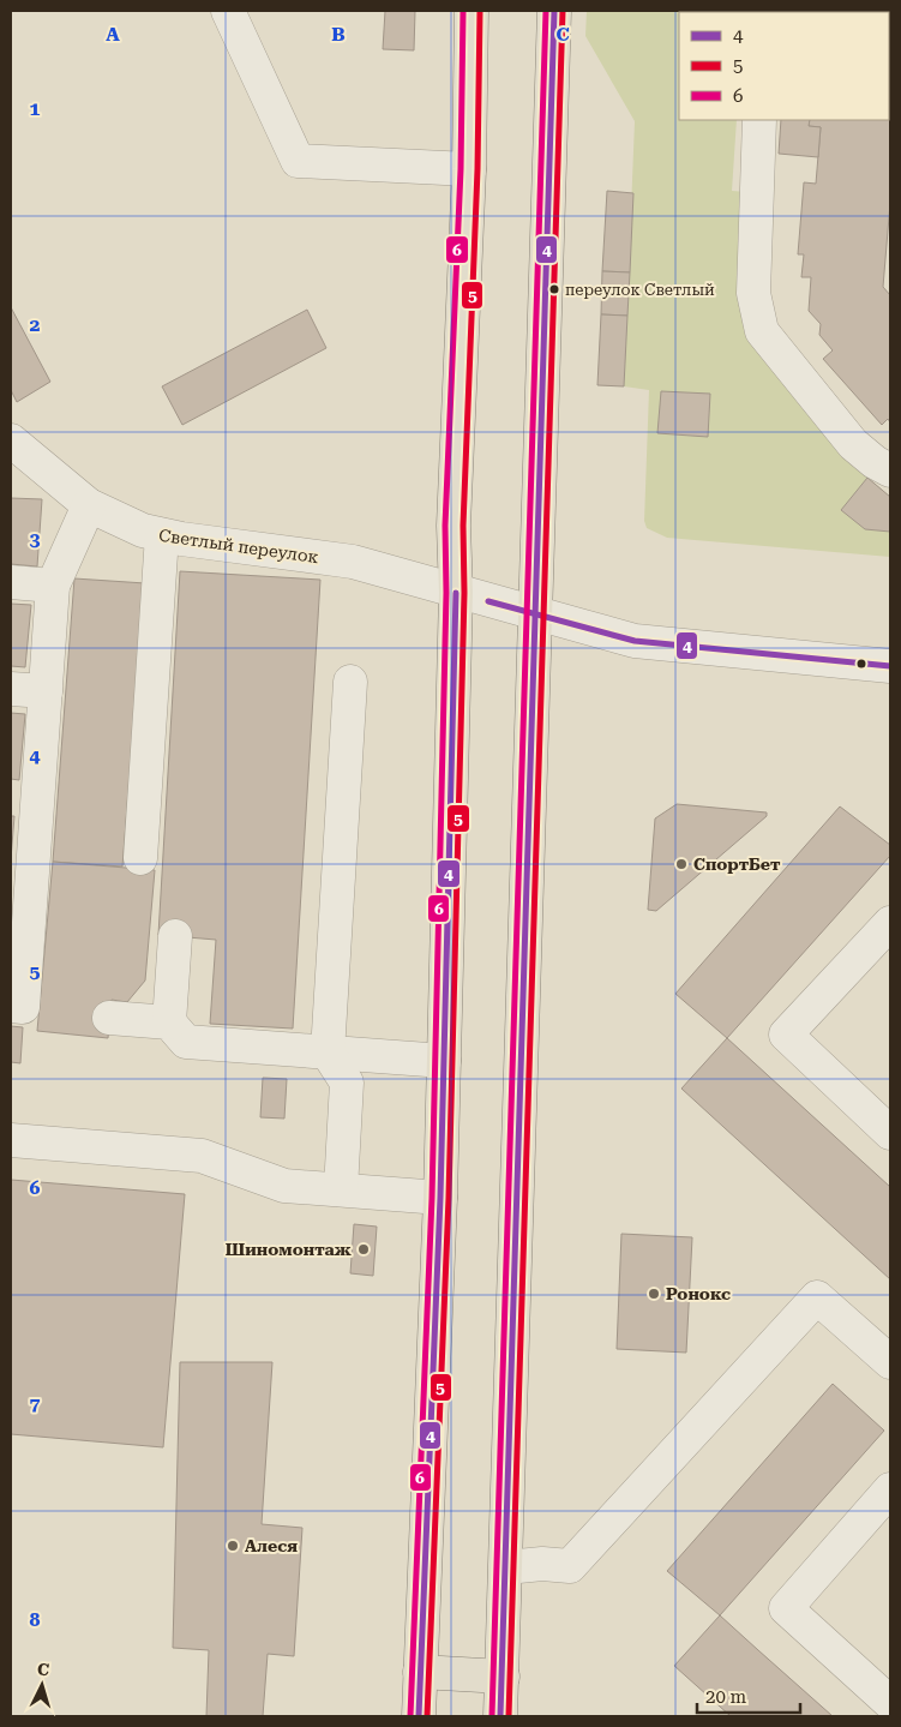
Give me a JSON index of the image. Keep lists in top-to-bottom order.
{
  "streets": {
    "street": ["Светлый переулок"]
  },
  "places": [
    "переулок Светлый",
    "СпортБет",
    "Шиномонтаж",
    "Ронокс",
    "Алеся"
  ],
  "lines": ["transit line 4", "transit line 5", "transit line 6"],
  "legend": ["4", "5", "6"],
  "scale_bar": "20 m",
  "north": "top",
  "grid": {
    "columns": ["A", "B", "C"],
    "rows": [
      "1",
      "2",
      "3",
      "4",
      "5",
      "6",
      "7",
      "8"
    ]
  }
}
